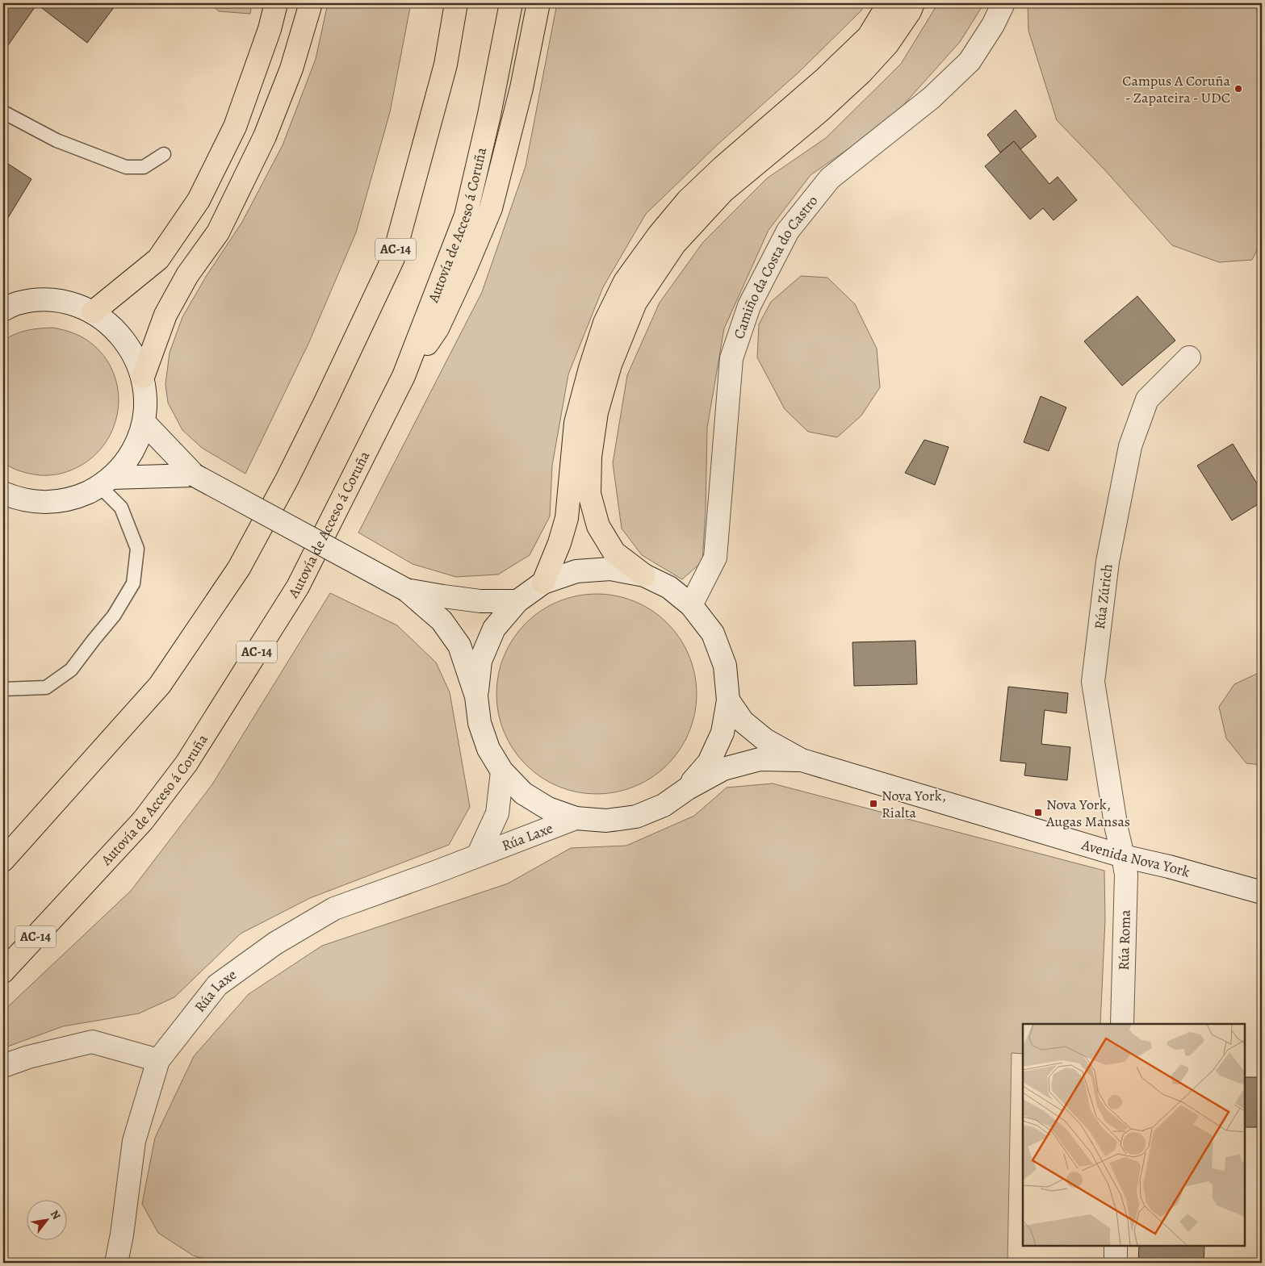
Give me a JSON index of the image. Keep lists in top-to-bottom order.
{
  "streets": {
    "highway": ["Autovía de Acceso á Coruña", "AC-14"],
    "main road": [
      "Camiño da Costa do Castro",
      "Rúa Zúrich",
      "Rúa Laxe",
      "Avenida Nova York",
      "Rúa Roma"
    ]
  },
  "crossings": [
    ["Rúa Zúrich", "Avenida Nova York"],
    ["Rúa Zúrich", "Rúa Roma"],
    ["Avenida Nova York", "Rúa Roma"]
  ],
  "places": {
    "other": ["Campus A Coruña - Zapateira - UDC"],
    "transit": ["Nova York, Rialta", "Nova York, Augas Mansas"]
  },
  "north": "top right"
}
